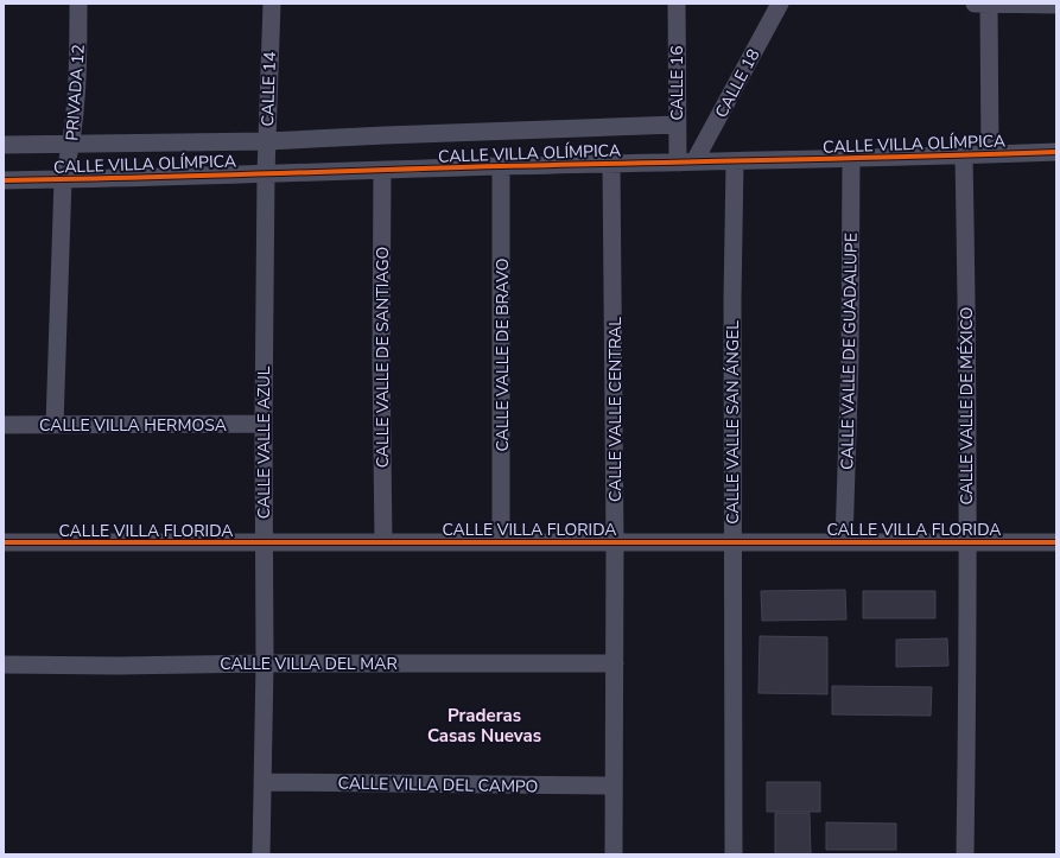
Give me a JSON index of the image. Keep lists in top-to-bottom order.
{
  "streets": {
    "street": [
      "CALLE 16",
      "CALLE 18",
      "CALLE 14",
      "PRIVADA 12",
      "CALLE VILLA OLÍMPICA",
      "CALLE VALLE DE GUADALUPE",
      "CALLE VALLE DE BRAVO",
      "CALLE VALLE DE SANTIAGO",
      "CALLE VALLE DE MÉXICO",
      "CALLE VALLE CENTRAL",
      "CALLE VALLE SAN ÁNGEL",
      "CALLE VILLA HERMOSA",
      "CALLE VALLE AZUL",
      "CALLE VILLA FLORIDA",
      "CALLE VILLA DEL MAR",
      "CALLE VILLA DEL CAMPO"
    ]
  },
  "crossings": [
    ["CALLE 16", "CALLE 18"],
    ["CALLE 16", "CALLE VILLA OLÍMPICA"],
    ["CALLE 18", "CALLE VILLA OLÍMPICA"],
    ["CALLE 14", "CALLE VILLA OLÍMPICA"],
    ["CALLE 14", "CALLE VALLE AZUL"],
    ["PRIVADA 12", "CALLE VILLA OLÍMPICA"],
    ["PRIVADA 12", "CALLE VILLA HERMOSA"],
    ["CALLE VILLA OLÍMPICA", "CALLE VALLE DE GUADALUPE"],
    ["CALLE VILLA OLÍMPICA", "CALLE VALLE DE BRAVO"],
    ["CALLE VILLA OLÍMPICA", "CALLE VALLE DE SANTIAGO"],
    ["CALLE VILLA OLÍMPICA", "CALLE VALLE DE MÉXICO"],
    ["CALLE VILLA OLÍMPICA", "CALLE VALLE CENTRAL"],
    ["CALLE VILLA OLÍMPICA", "CALLE VALLE SAN ÁNGEL"],
    ["CALLE VILLA OLÍMPICA", "CALLE VALLE AZUL"],
    ["CALLE VALLE DE GUADALUPE", "CALLE VILLA FLORIDA"],
    ["CALLE VALLE DE BRAVO", "CALLE VILLA FLORIDA"],
    ["CALLE VALLE DE SANTIAGO", "CALLE VILLA FLORIDA"],
    ["CALLE VALLE DE MÉXICO", "CALLE VILLA FLORIDA"],
    ["CALLE VALLE CENTRAL", "CALLE VILLA FLORIDA"],
    ["CALLE VALLE CENTRAL", "CALLE VILLA DEL MAR"],
    ["CALLE VALLE CENTRAL", "CALLE VILLA DEL CAMPO"],
    ["CALLE VALLE SAN ÁNGEL", "CALLE VILLA FLORIDA"],
    ["CALLE VILLA HERMOSA", "CALLE VALLE AZUL"],
    ["CALLE VALLE AZUL", "CALLE VILLA FLORIDA"],
    ["CALLE VALLE AZUL", "CALLE VILLA DEL MAR"],
    ["CALLE VALLE AZUL", "CALLE VILLA DEL CAMPO"]
  ],
  "districts": ["Praderas Casas Nuevas"]
}
